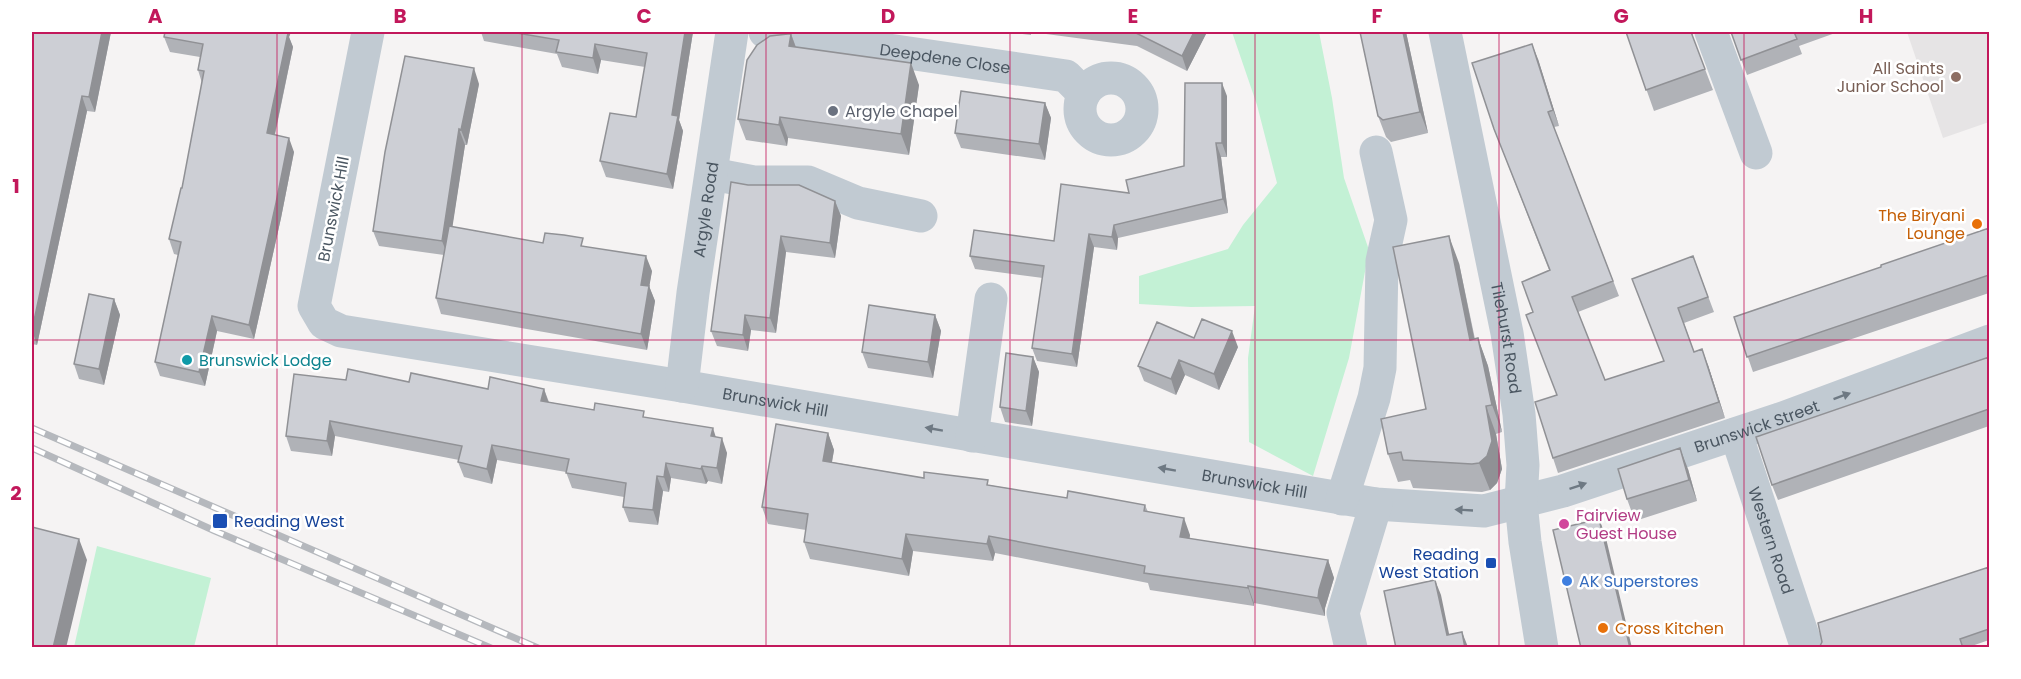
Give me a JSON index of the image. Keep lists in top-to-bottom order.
{
  "streets": {
    "street": [
      "Deepdene Close",
      "Brunswick Hill",
      "Argyle Road",
      "Tilehurst Road",
      "Brunswick Street",
      "Western Road"
    ]
  },
  "crossings": [
    ["Brunswick Hill", "Argyle Road"],
    ["Brunswick Hill", "Tilehurst Road"],
    ["Brunswick Hill", "Brunswick Street"],
    ["Tilehurst Road", "Brunswick Street"],
    ["Brunswick Street", "Western Road"]
  ],
  "one_way": ["Brunswick Hill", "Brunswick Street"],
  "places": {
    "other": [
      "All Saints Junior School",
      "Argyle Chapel",
      "The Biryani Lounge",
      "Brunswick Lodge",
      "Fairview Guest House",
      "AK Superstores",
      "Cross Kitchen"
    ],
    "transit": ["Reading West", "Reading West Station"]
  },
  "grid": {
    "columns": [
      "A",
      "B",
      "C",
      "D",
      "E",
      "F",
      "G",
      "H"
    ],
    "rows": ["1", "2"]
  }
}
